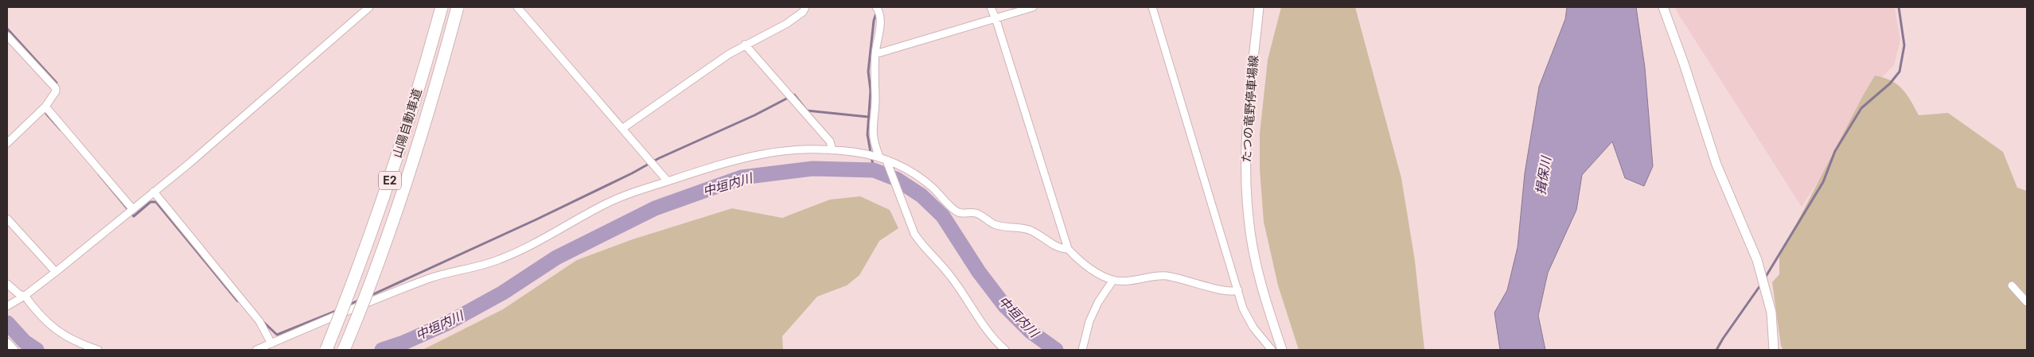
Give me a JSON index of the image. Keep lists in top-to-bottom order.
{
  "streets": {
    "highway": ["山陽自動車道", "E2"],
    "street": ["たつの竜野停車場線"]
  },
  "water": ["揖保川", "中垣内川"]
}
